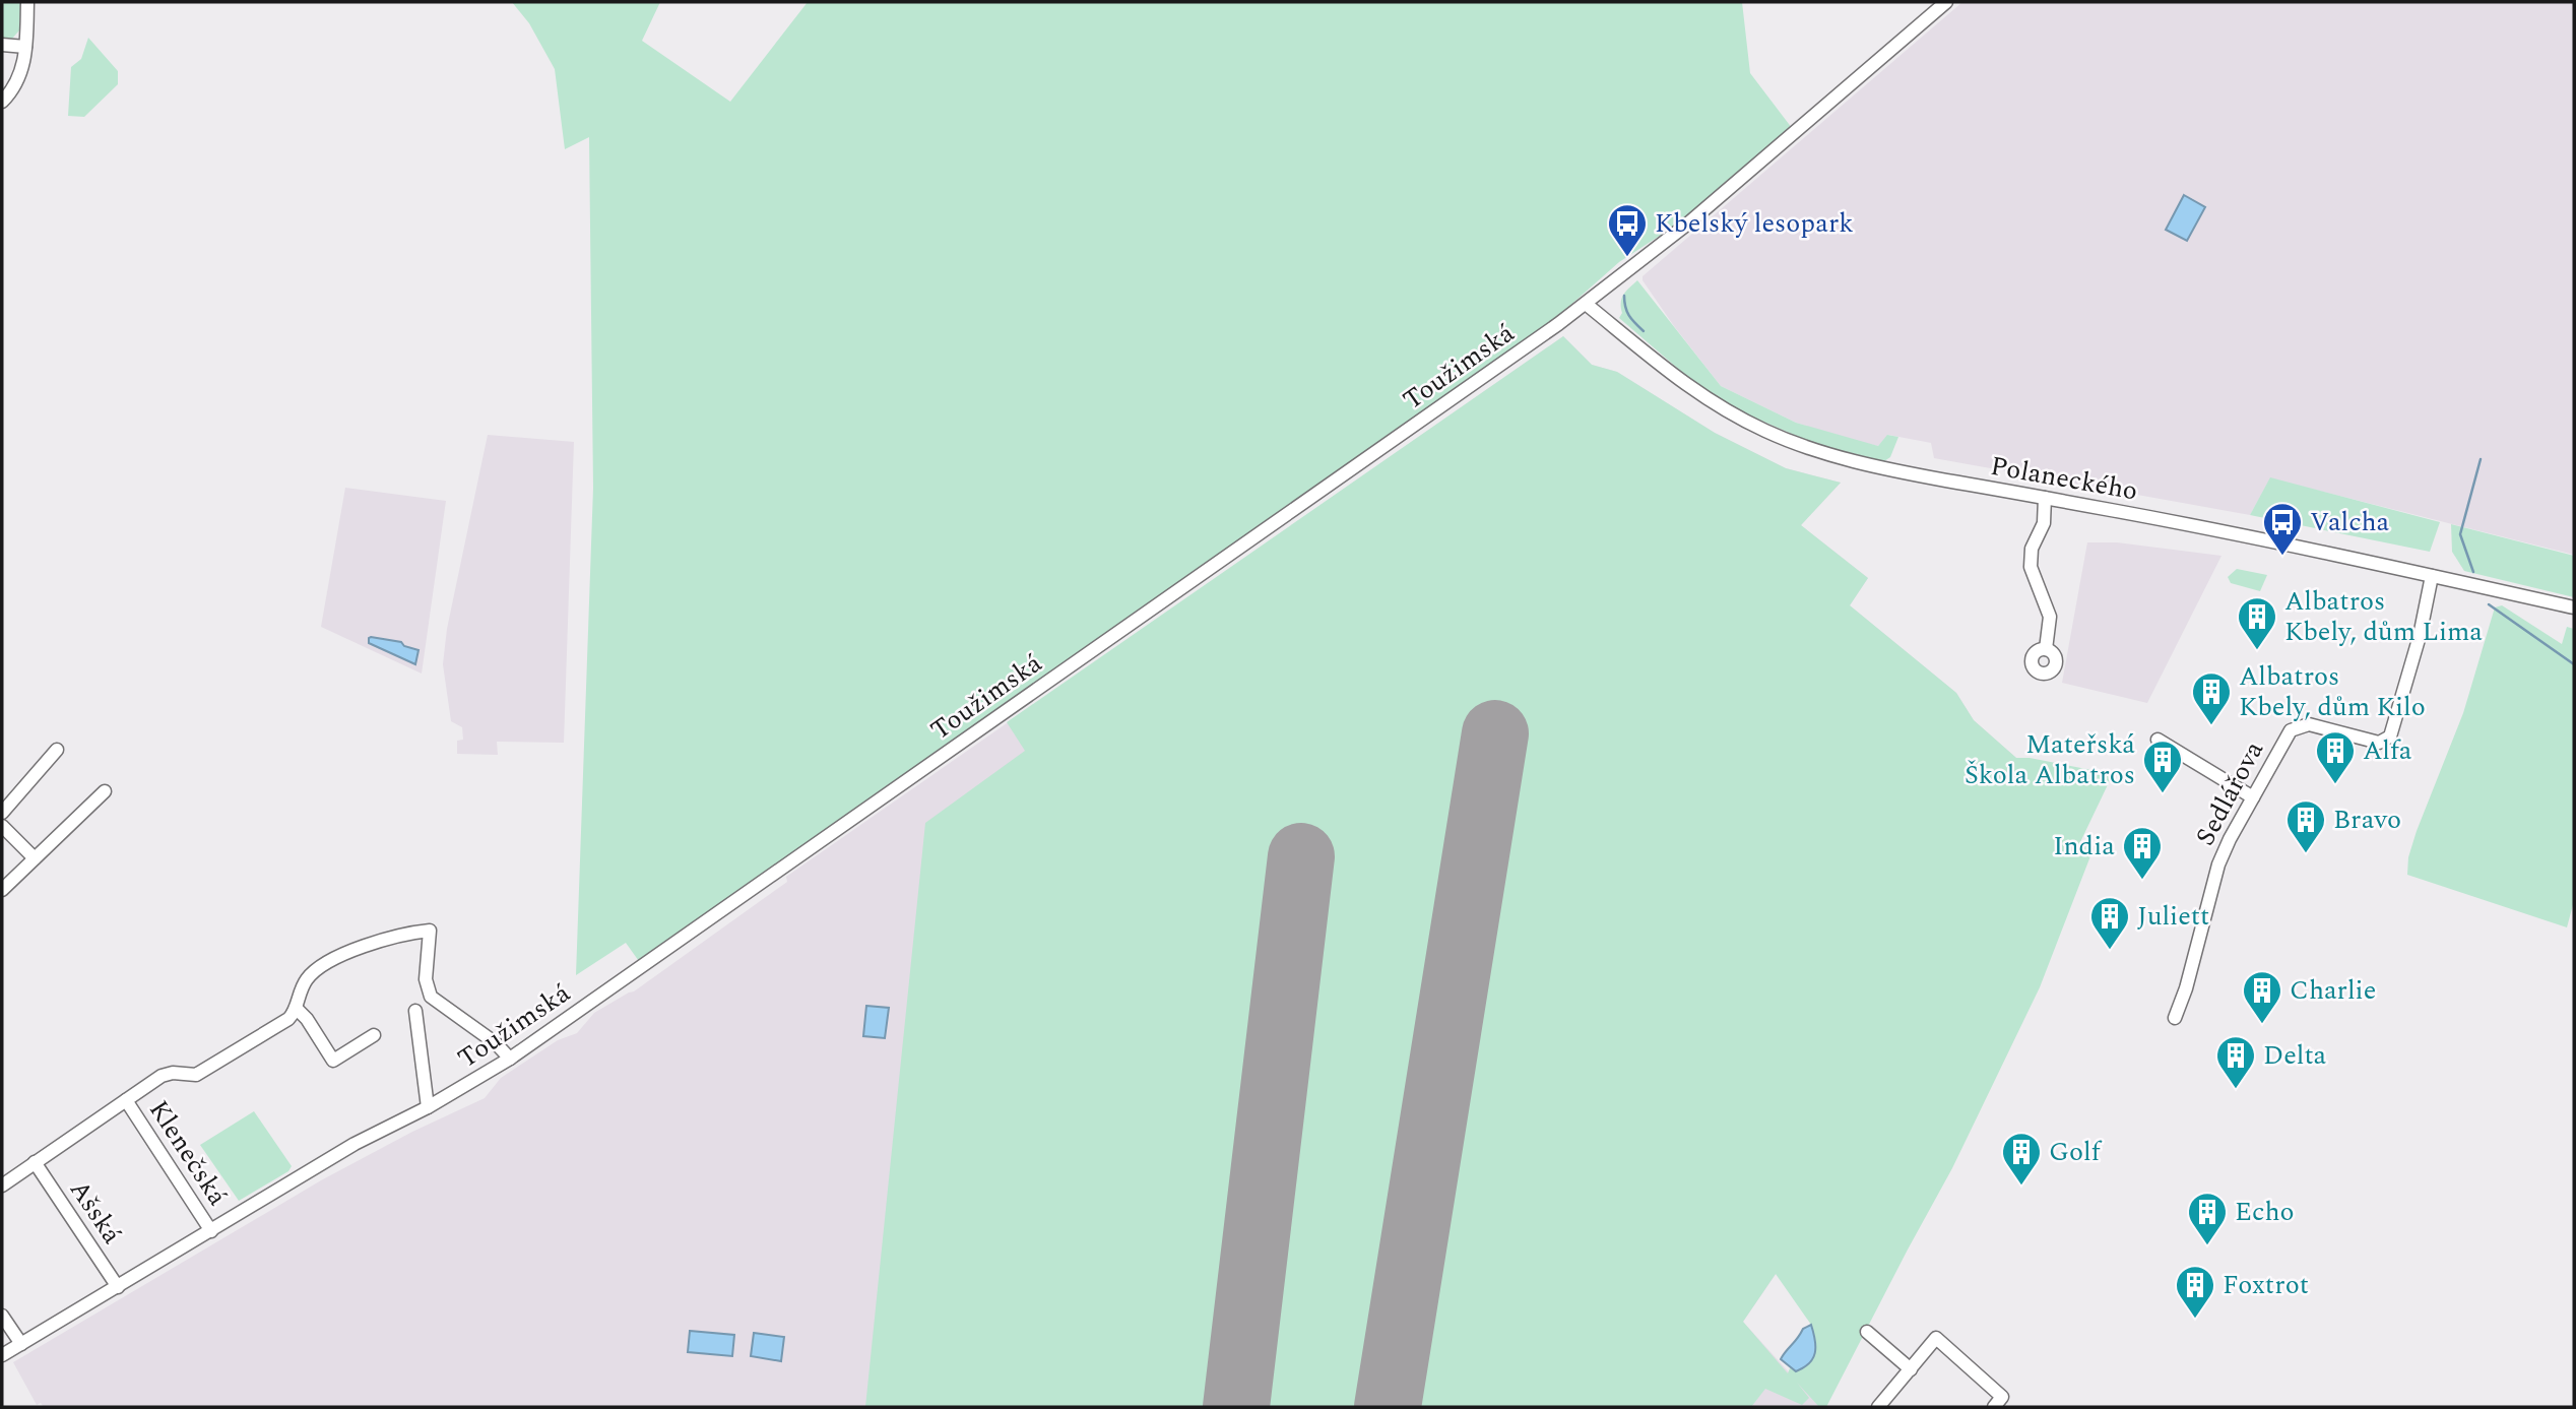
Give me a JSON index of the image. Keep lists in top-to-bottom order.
{
  "streets": {
    "street": [
      "Toužimská",
      "Polaneckého",
      "Sedlářova",
      "Klenečská",
      "Ašská"
    ]
  },
  "crossings": [
    ["Toužimská", "Polaneckého"],
    ["Toužimská", "Klenečská"],
    ["Toužimská", "Ašská"],
    ["Polaneckého", "Sedlářova"]
  ],
  "places": {
    "bus stop": ["Kbelský lesopark", "Valcha"],
    "building": [
      "Albatros Kbely, dům Lima",
      "Albatros Kbely, dům Kilo",
      "Alfa",
      "Mateřská Škola Albatros",
      "Bravo",
      "India",
      "Juliett",
      "Charlie",
      "Delta",
      "Golf",
      "Echo",
      "Foxtrot"
    ]
  }
}
